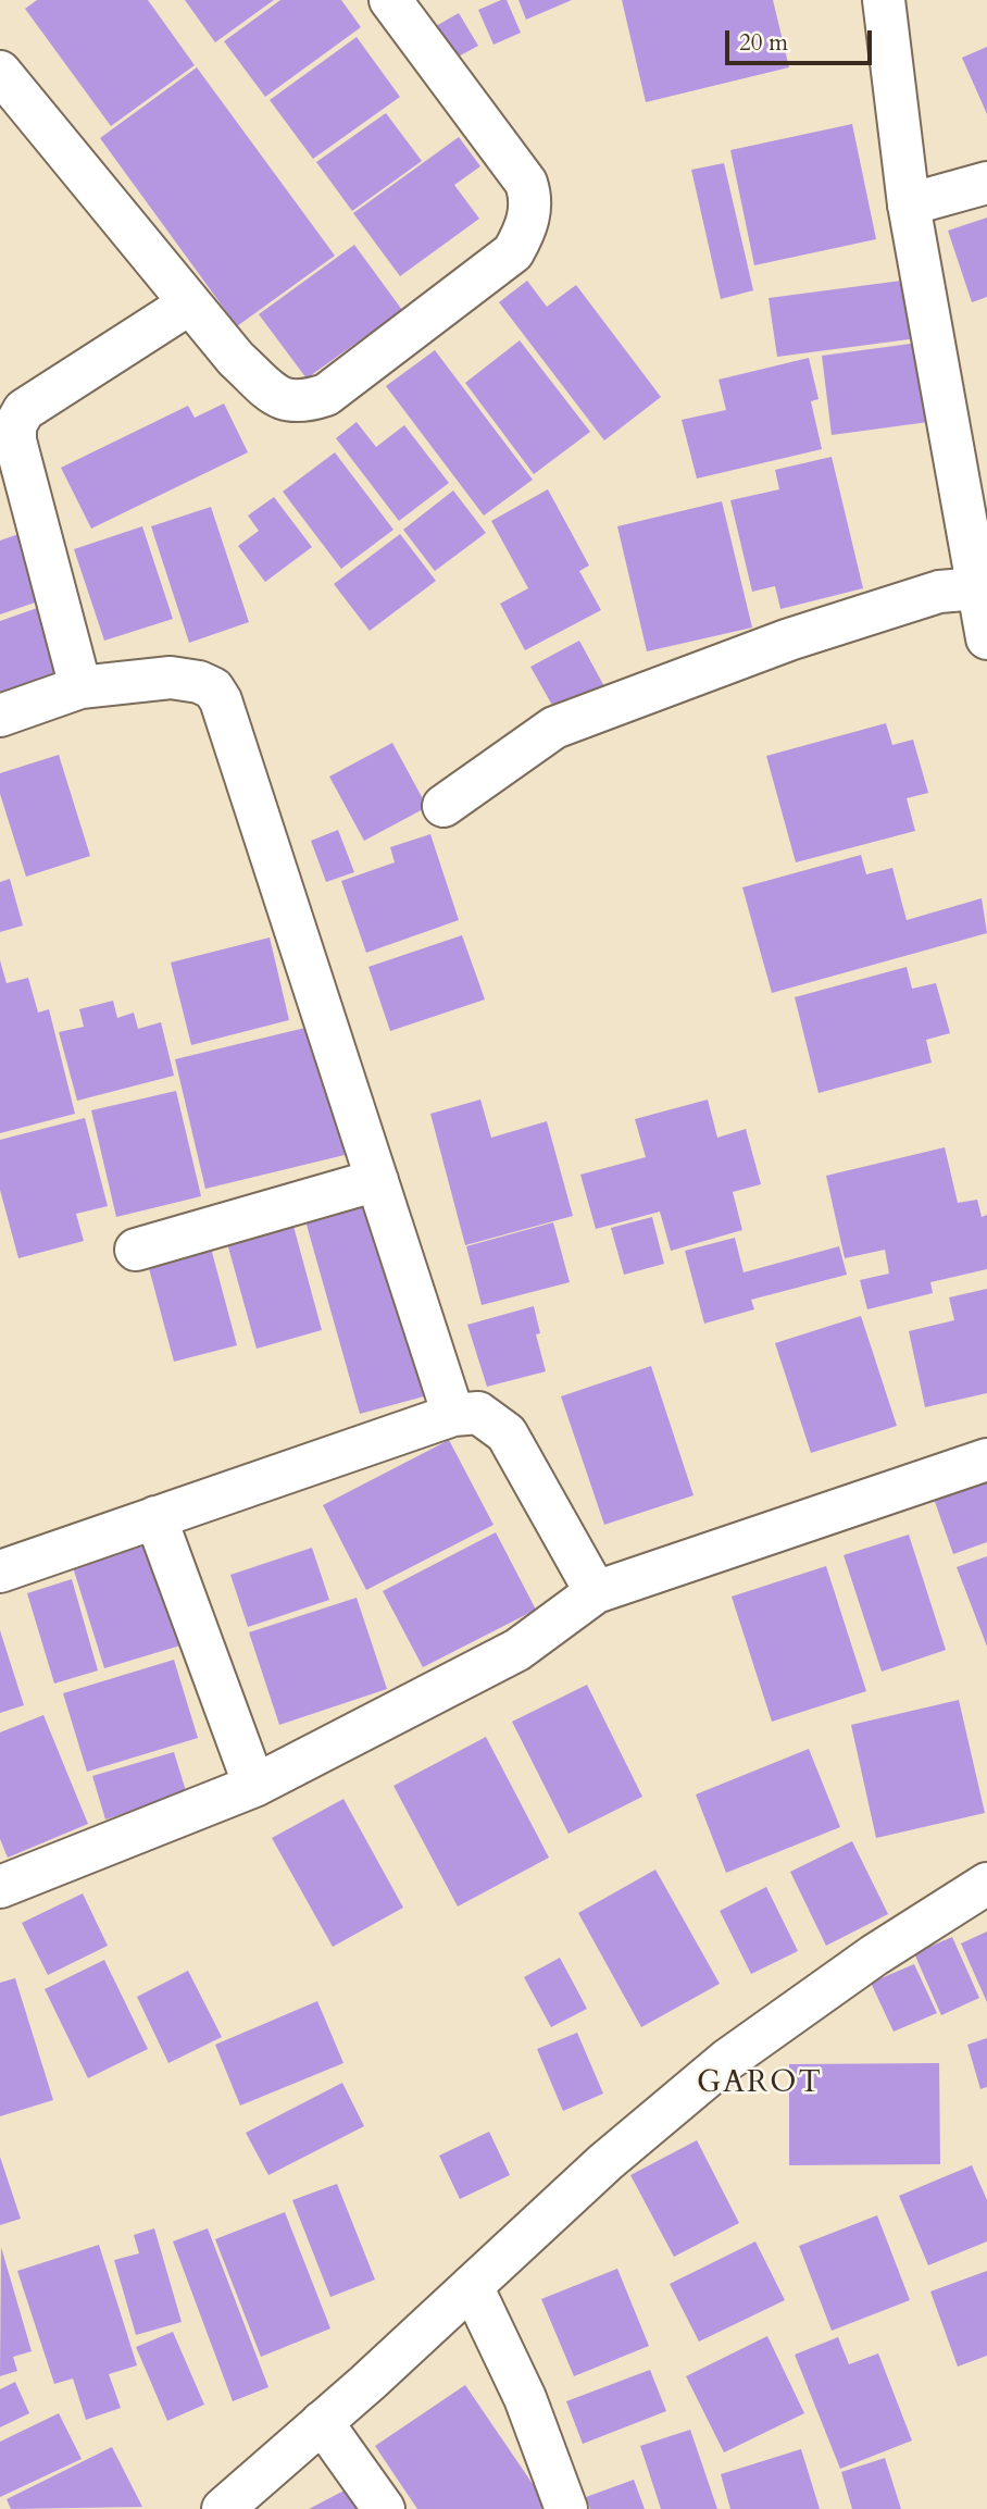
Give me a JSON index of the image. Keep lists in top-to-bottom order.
{
  "districts": ["GAROT"],
  "scale_bar": "20 m"
}
